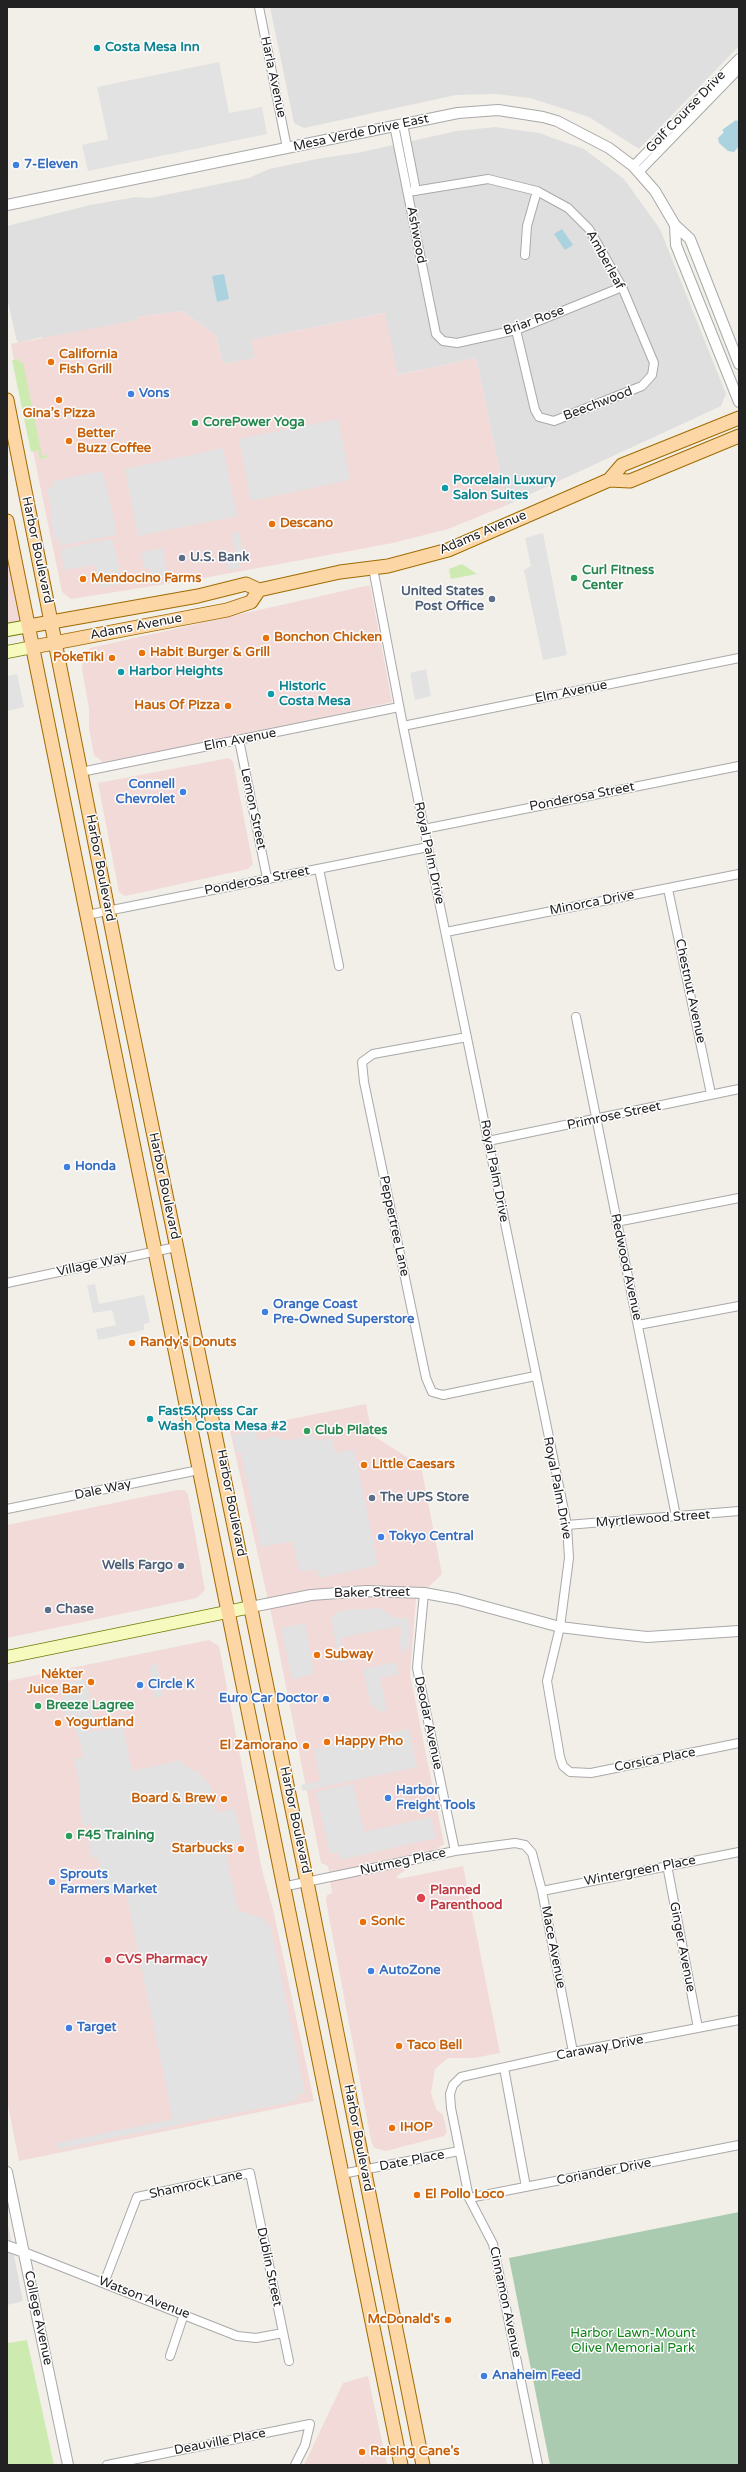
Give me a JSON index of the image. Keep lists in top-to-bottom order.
{
  "streets": {
    "main road": ["Adams Avenue", "Harbor Boulevard", "Baker Street"],
    "street": [
      "Harla Avenue",
      "Golf Course Drive",
      "Mesa Verde Drive East",
      "Ashwood",
      "Amberleaf",
      "Briar Rose",
      "Beechwood",
      "Elm Avenue",
      "Ponderosa Street",
      "Lemon Street",
      "Royal Palm Drive",
      "Minorca Drive",
      "Chestnut Avenue",
      "Primrose Street",
      "Peppertree Lane",
      "Village Way",
      "Redwood Avenue",
      "Dale Way",
      "Myrtlewood Street",
      "Deodar Avenue",
      "Corsica Place",
      "Nutmeg Place",
      "Wintergreen Place",
      "Mace Avenue",
      "Ginger Avenue",
      "Caraway Drive",
      "Date Place",
      "Coriander Drive",
      "Shamrock Lane",
      "Dublin Street",
      "Watson Avenue",
      "Cinnamon Avenue",
      "College Avenue",
      "Deauville Place"
    ]
  },
  "crossings": [
    ["Harla Avenue", "Mesa Verde Drive East"],
    ["Golf Course Drive", "Mesa Verde Drive East"],
    ["Mesa Verde Drive East", "Ashwood"],
    ["Ashwood", "Amberleaf"],
    ["Ashwood", "Briar Rose"],
    ["Amberleaf", "Briar Rose"],
    ["Amberleaf", "Beechwood"],
    ["Briar Rose", "Beechwood"],
    ["Adams Avenue", "Harbor Boulevard"],
    ["Adams Avenue", "Royal Palm Drive"],
    ["Harbor Boulevard", "Elm Avenue"],
    ["Harbor Boulevard", "Ponderosa Street"],
    ["Harbor Boulevard", "Village Way"],
    ["Harbor Boulevard", "Dale Way"],
    ["Harbor Boulevard", "Baker Street"],
    ["Harbor Boulevard", "Nutmeg Place"],
    ["Harbor Boulevard", "Date Place"],
    ["Elm Avenue", "Lemon Street"],
    ["Elm Avenue", "Royal Palm Drive"],
    ["Ponderosa Street", "Lemon Street"],
    ["Ponderosa Street", "Royal Palm Drive"],
    ["Royal Palm Drive", "Minorca Drive"],
    ["Royal Palm Drive", "Primrose Street"],
    ["Royal Palm Drive", "Peppertree Lane"],
    ["Royal Palm Drive", "Myrtlewood Street"],
    ["Royal Palm Drive", "Baker Street"],
    ["Royal Palm Drive", "Corsica Place"],
    ["Minorca Drive", "Chestnut Avenue"],
    ["Chestnut Avenue", "Primrose Street"],
    ["Primrose Street", "Redwood Avenue"],
    ["Redwood Avenue", "Myrtlewood Street"],
    ["Baker Street", "Deodar Avenue"],
    ["Deodar Avenue", "Nutmeg Place"],
    ["Nutmeg Place", "Mace Avenue"],
    ["Wintergreen Place", "Mace Avenue"],
    ["Wintergreen Place", "Ginger Avenue"],
    ["Mace Avenue", "Caraway Drive"],
    ["Ginger Avenue", "Caraway Drive"],
    ["Caraway Drive", "Cinnamon Avenue"],
    ["Date Place", "Cinnamon Avenue"],
    ["Coriander Drive", "Cinnamon Avenue"],
    ["Shamrock Lane", "Dublin Street"],
    ["Shamrock Lane", "Watson Avenue"],
    ["Dublin Street", "Watson Avenue"],
    ["Watson Avenue", "College Avenue"]
  ],
  "parks": ["Harbor Lawn-Mount Olive Memorial Park"],
  "places": [
    "Costa Mesa Inn",
    "7-Eleven",
    "California Fish Grill",
    "Vons",
    "Gina’s Pizza",
    "CorePower Yoga",
    "Better Buzz Coffee",
    "Porcelain Luxury Salon Suites",
    "Descano",
    "U.S. Bank",
    "Curl Fitness Center",
    "Mendocino Farms",
    "United States Post Office",
    "Bonchon Chicken",
    "Habit Burger & Grill",
    "PokeTiki",
    "Harbor Heights",
    "Historic Costa Mesa",
    "Haus Of Pizza",
    "Connell Chevrolet",
    "Honda",
    "Orange Coast Pre-Owned Superstore",
    "Randy's Donuts",
    "Fast5Xpress Car Wash Costa Mesa #2",
    "Club Pilates",
    "Little Caesars",
    "The UPS Store",
    "Tokyo Central",
    "Wells Fargo",
    "Chase",
    "Subway",
    "Nékter Juice Bar",
    "Circle K",
    "Euro Car Doctor",
    "Breeze Lagree",
    "Yogurtland",
    "Happy Pho",
    "El Zamorano",
    "Harbor Freight Tools",
    "Board & Brew",
    "F45 Training",
    "Starbucks",
    "Sprouts Farmers Market",
    "Planned Parenthood",
    "Sonic",
    "CVS Pharmacy",
    "AutoZone",
    "Target",
    "Taco Bell",
    "IHOP",
    "El Pollo Loco",
    "McDonald's",
    "Anaheim Feed",
    "Raising Cane's"
  ]
}
